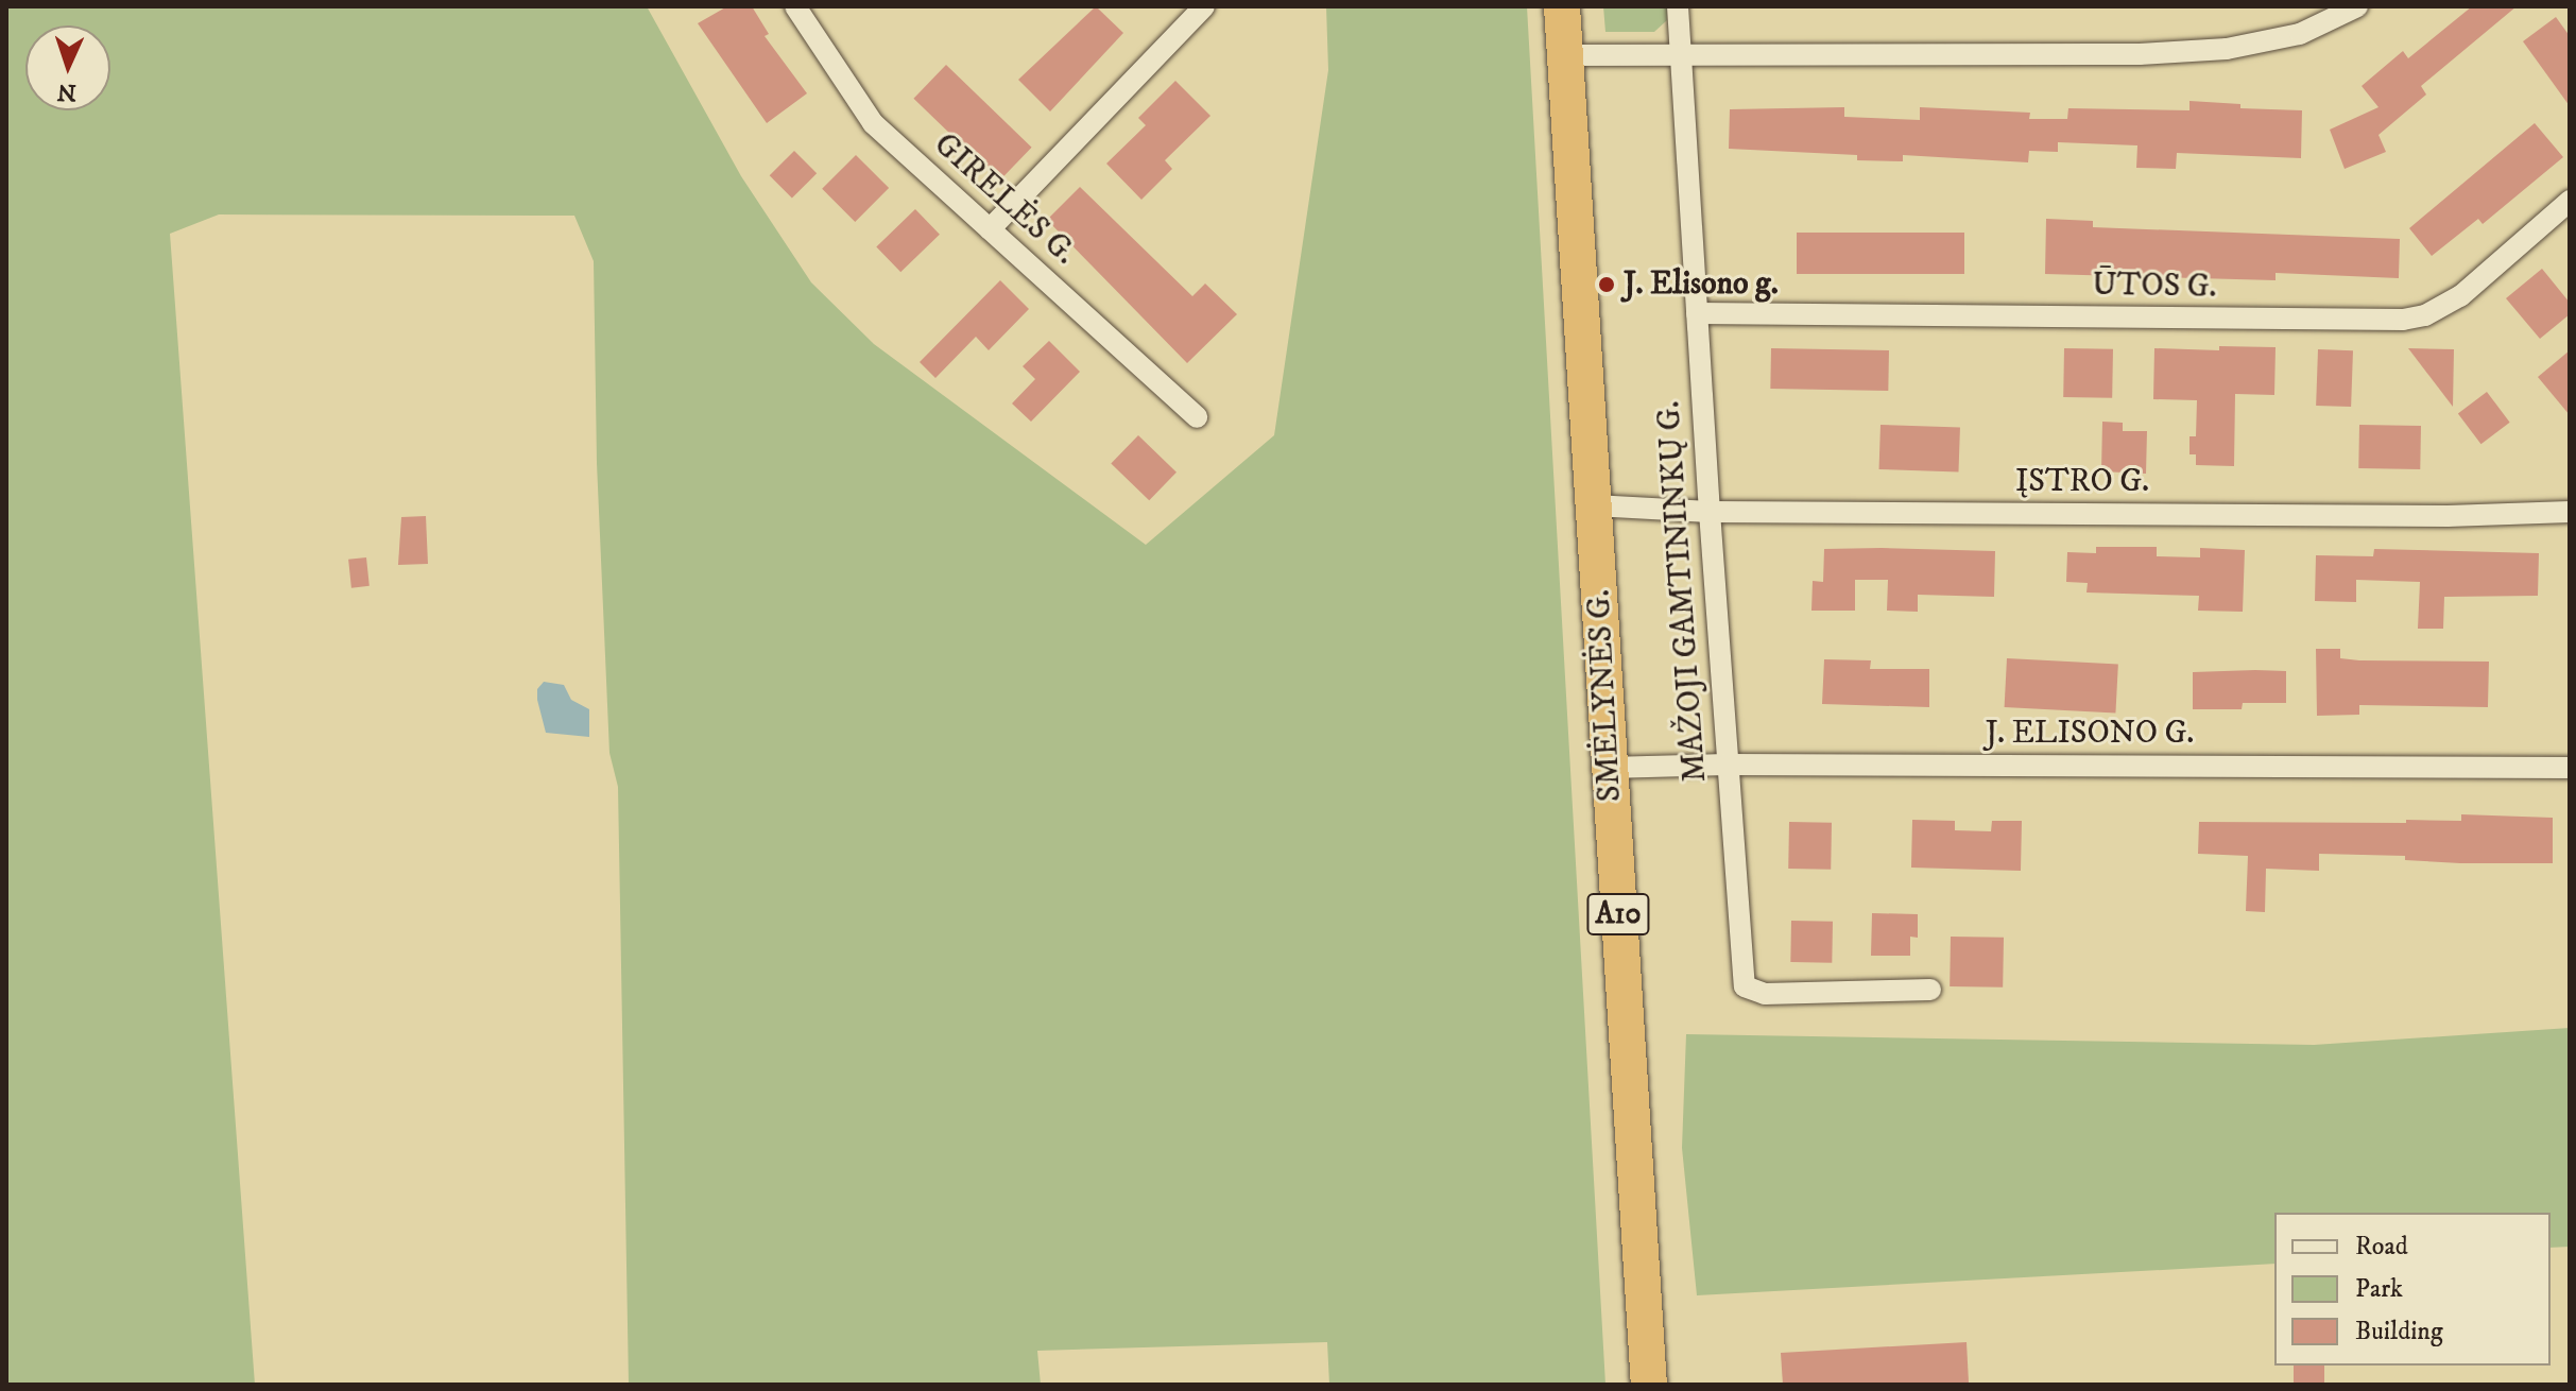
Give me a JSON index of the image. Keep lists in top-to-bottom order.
{
  "streets": {
    "highway": ["SMĖLYNĖS G.", "A10"],
    "street": [
      "GIRELĖS G.",
      "ŪTOS G.",
      "ĮSTRO G.",
      "MAŽOJI GAMTININKŲ G.",
      "J. ELISONO G."
    ]
  },
  "crossings": [
    ["ŪTOS G.", "MAŽOJI GAMTININKŲ G."],
    ["ĮSTRO G.", "MAŽOJI GAMTININKŲ G."],
    ["ĮSTRO G.", "SMĖLYNĖS G."],
    ["MAŽOJI GAMTININKŲ G.", "J. ELISONO G."],
    ["SMĖLYNĖS G.", "J. ELISONO G."]
  ],
  "places": ["J. Elisono g."],
  "legend": ["Road", "Park", "Building"],
  "north": "bottom"
}
